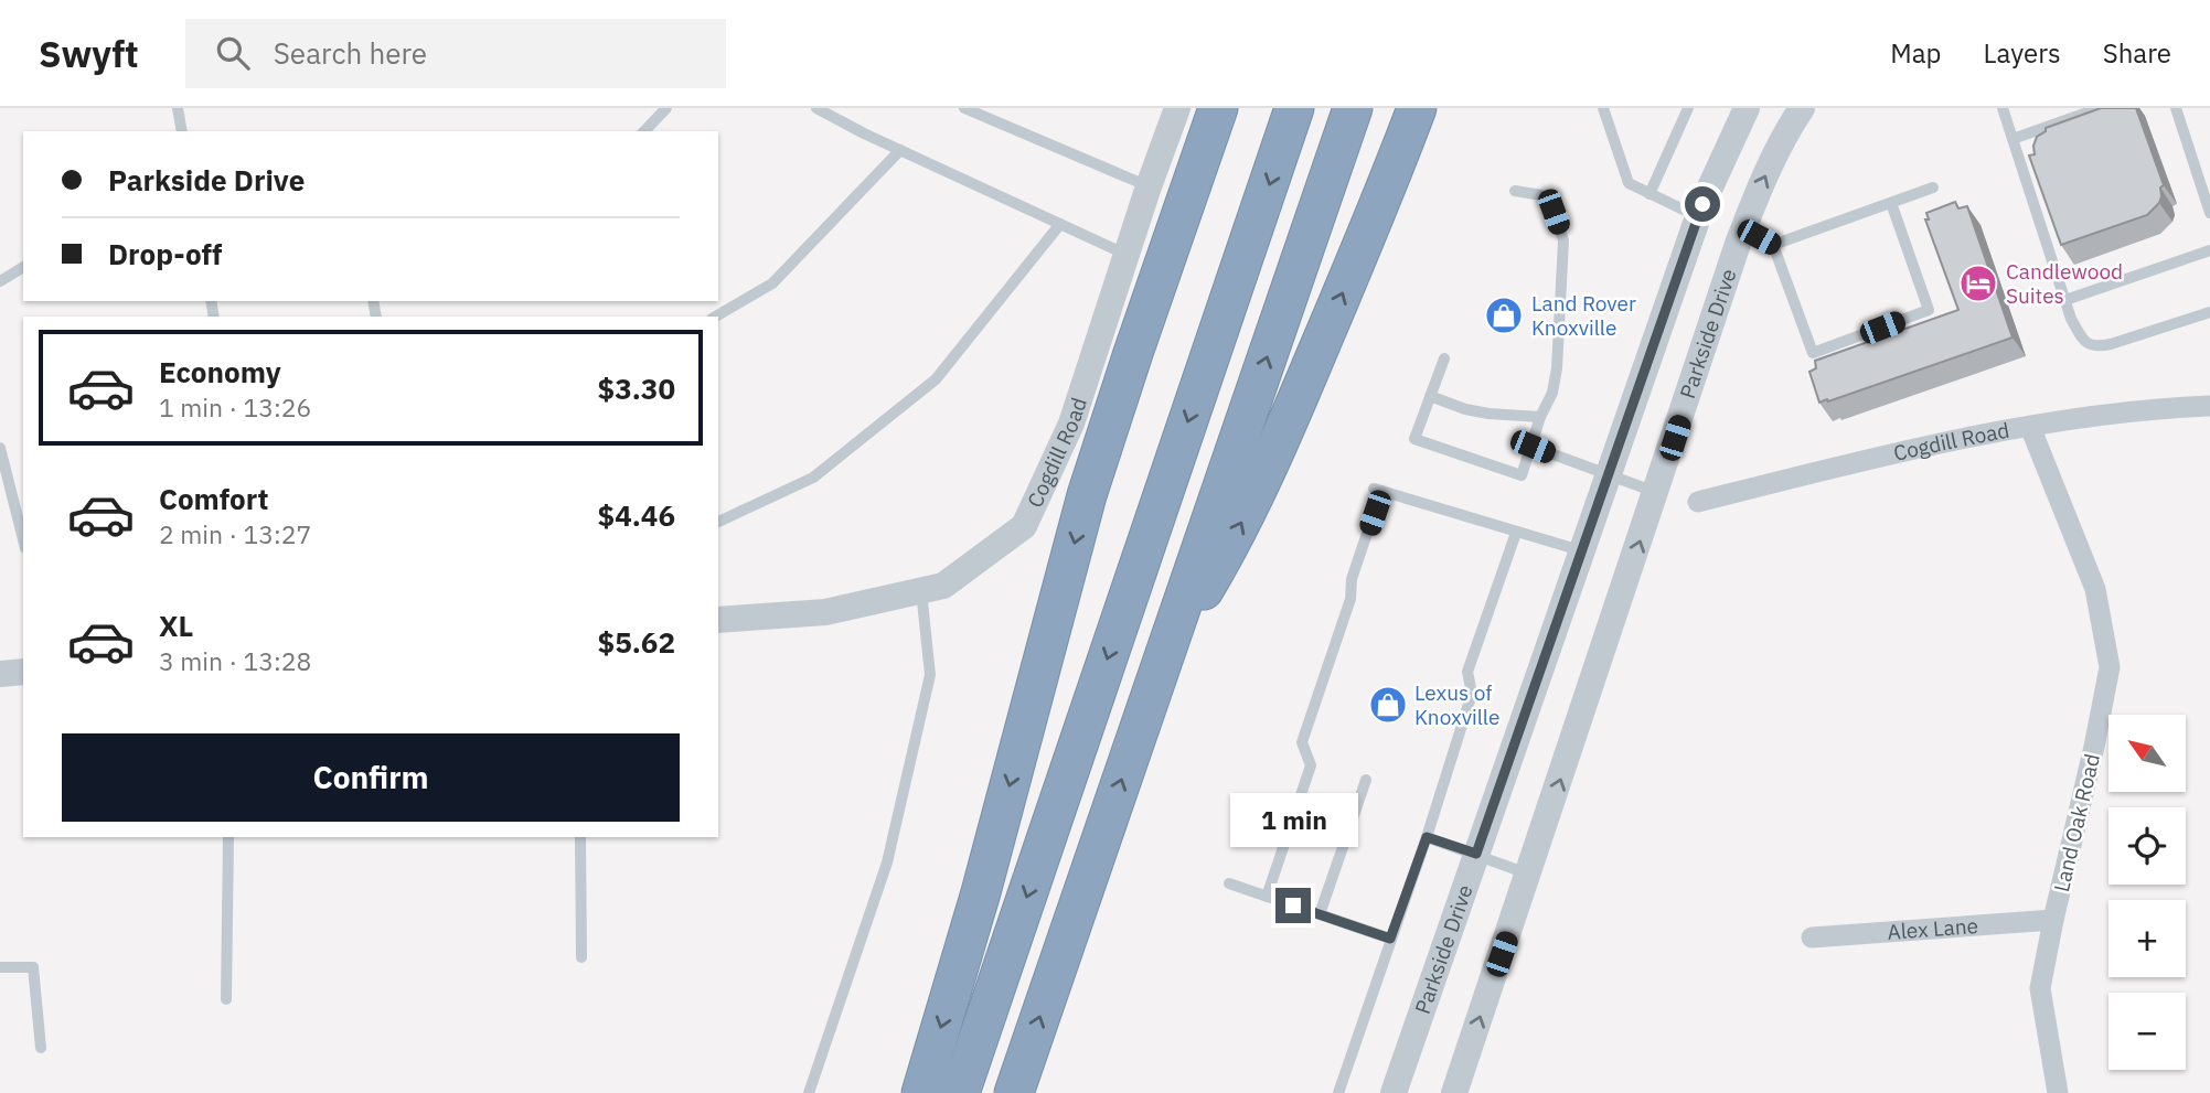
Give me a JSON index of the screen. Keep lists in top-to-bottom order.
{
  "streets": {
    "street": [
      "Parkside Drive",
      "Cogdill Road",
      "Land Oak Road",
      "Alex Lane"
    ]
  },
  "crossings": [
    ["Cogdill Road", "Land Oak Road"],
    ["Land Oak Road", "Alex Lane"]
  ],
  "places": {
    "hotel": ["Candlewood Suites"],
    "shop": ["Land Rover Knoxville", "Lexus of Knoxville"]
  },
  "north": "top left",
  "page": {
    "header": "Swyft",
    "search": "Search here",
    "nav": ["Map", "Layers", "Share"],
    "banner": ["Parkside Drive", "Drop-off"],
    "list": [
      {
        "name": "Economy",
        "note": "1 min · 13:26",
        "value": "$3.30"
      },
      {
        "name": "Comfort",
        "note": "2 min · 13:27",
        "value": "$4.46"
      },
      {
        "name": "XL",
        "note": "3 min · 13:28",
        "value": "$5.62"
      }
    ],
    "map_buttons": ["+", "−"],
    "buttons": "Confirm",
    "bubble": "1 min"
  }
}
